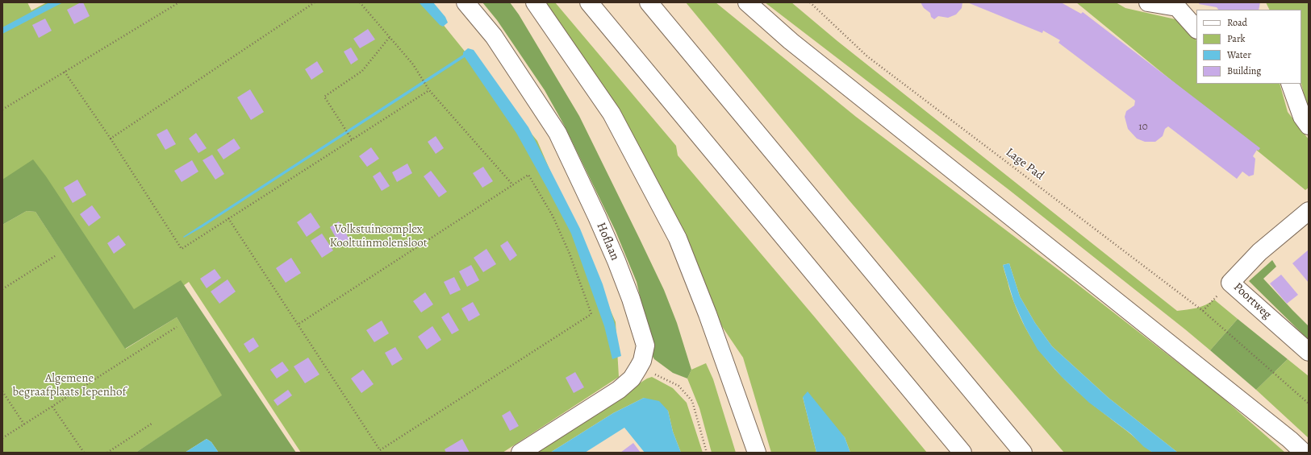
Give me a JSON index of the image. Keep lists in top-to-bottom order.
{
  "streets": {
    "main road": ["Hoflaan", "Poortweg"],
    "path": ["Lage Pad"]
  },
  "parks": ["Volkstuincomplex Kooltuinmolensloot", "Algemene begraafplaats Iepenhof"],
  "house_numbers": ["10"],
  "legend": [
    "Road",
    "Park",
    "Water",
    "Building"
  ]
}
